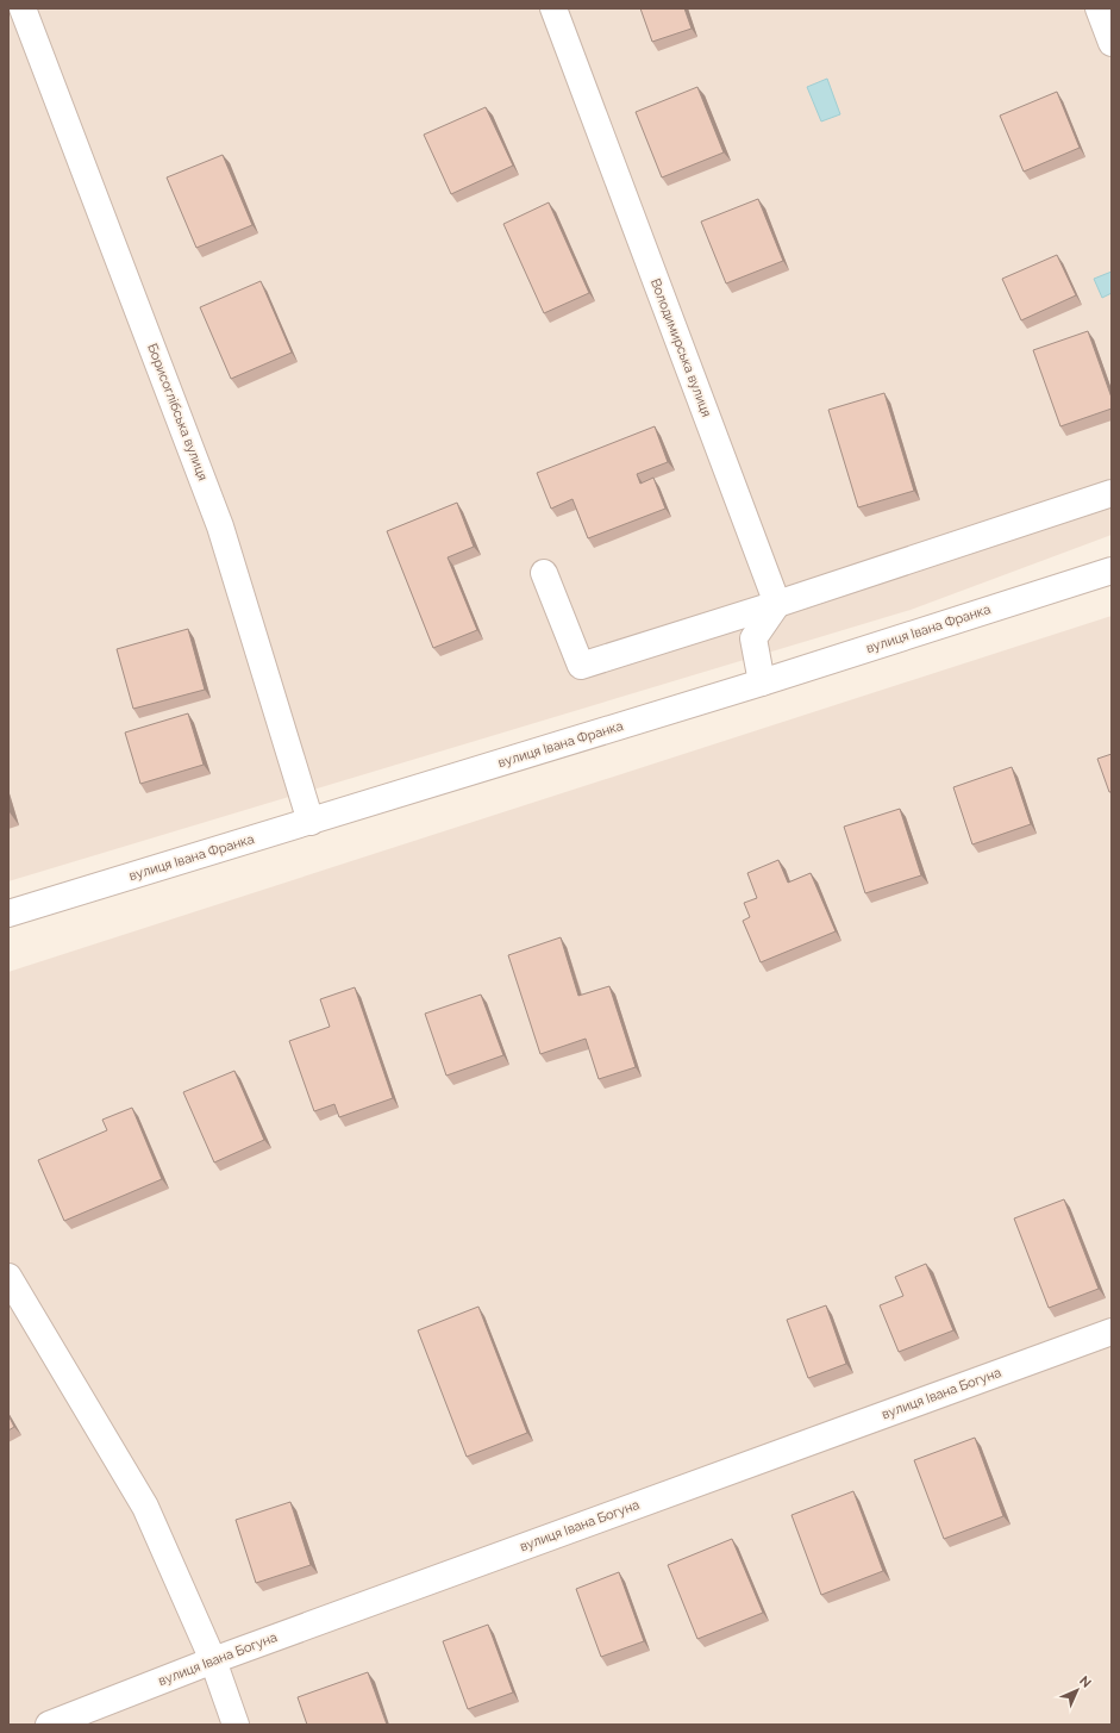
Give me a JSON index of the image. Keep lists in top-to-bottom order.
{
  "streets": {
    "street": [
      "Володимирська вулиця",
      "Борисоглібська вулиця",
      "вулиця Івана Франка",
      "вулиця Івана Богуна"
    ]
  },
  "crossings": [
    ["Борисоглібська вулиця", "вулиця Івана Франка"]
  ],
  "north": "top right"
}
